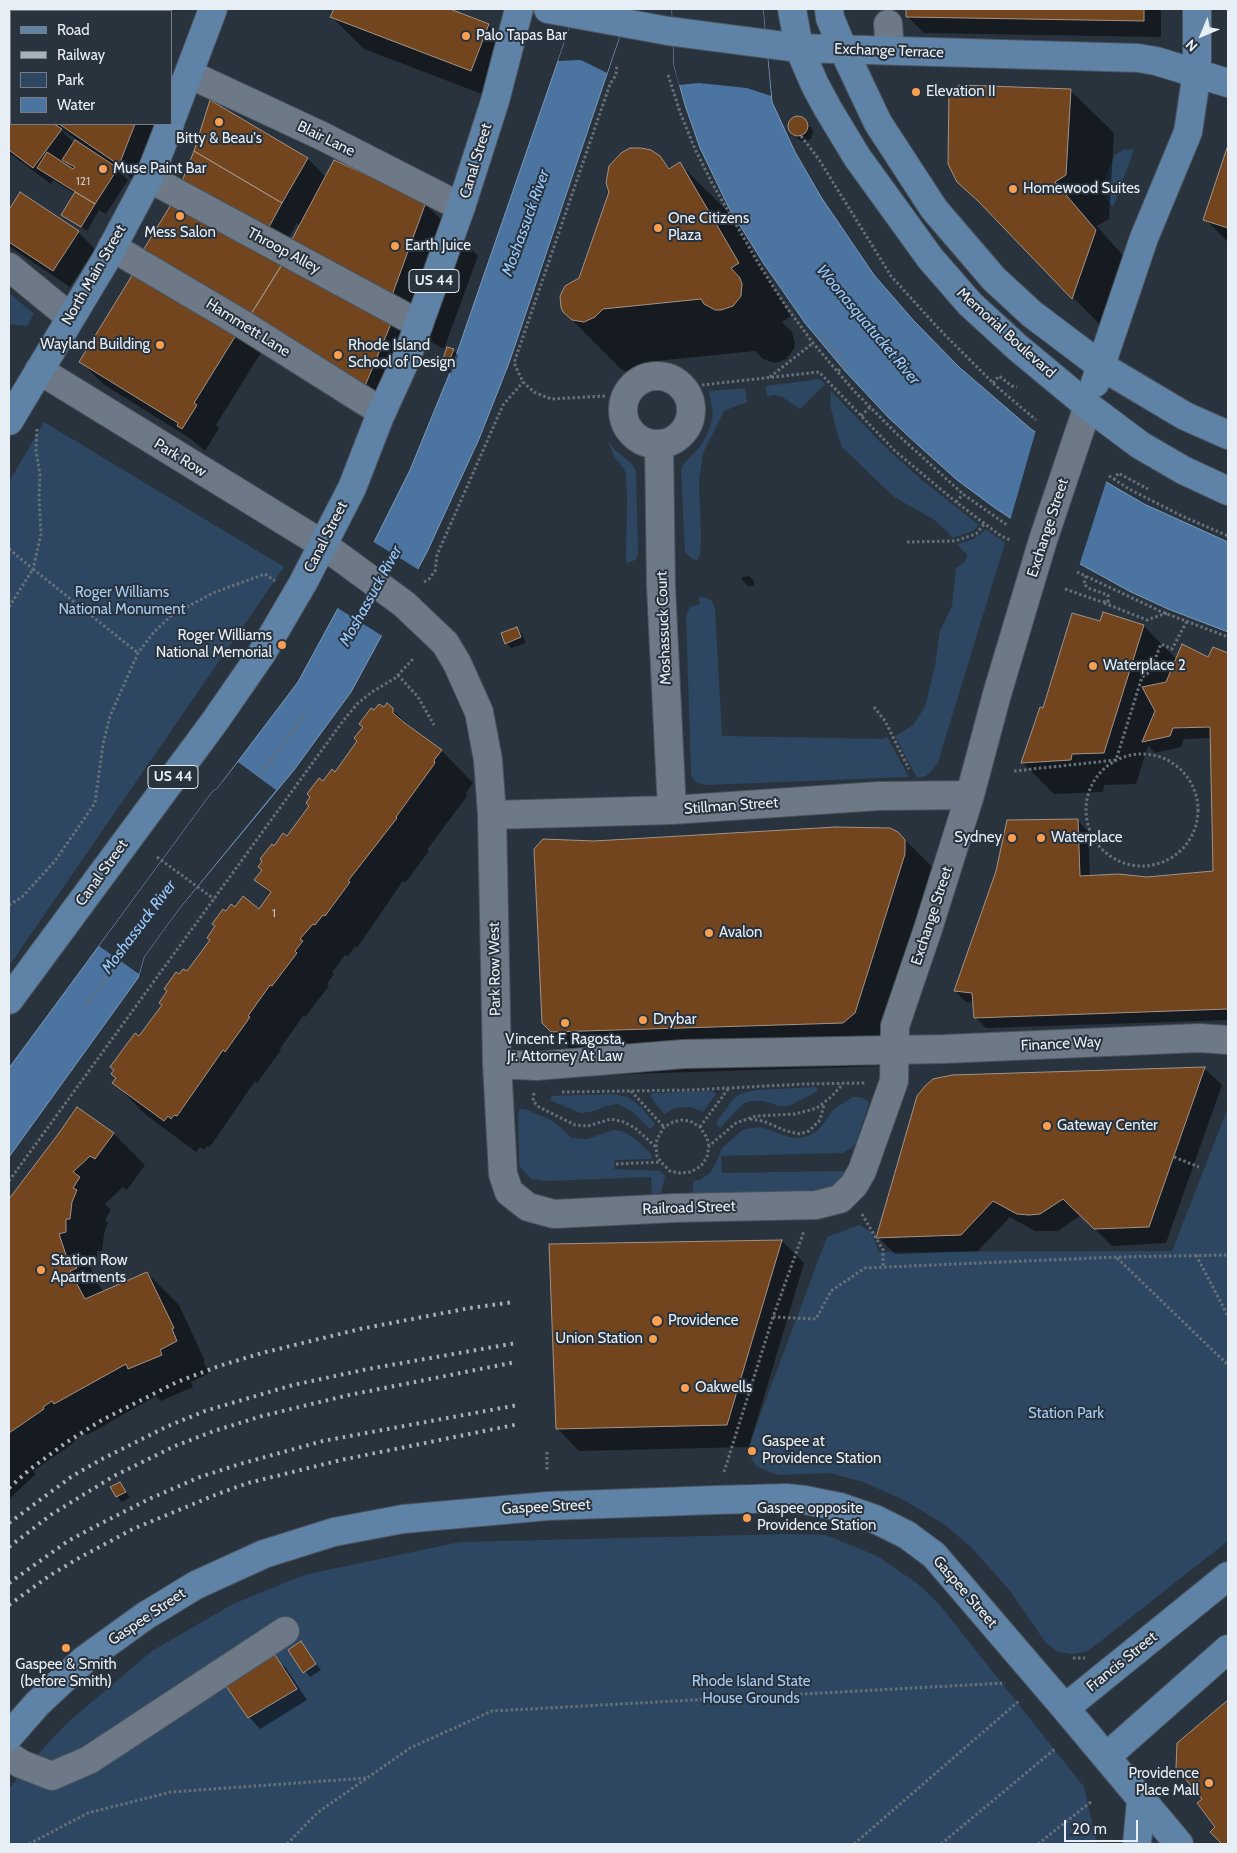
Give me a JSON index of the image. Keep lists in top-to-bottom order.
{
  "streets": {
    "main road": [
      "Exchange Terrace",
      "Canal Street",
      "North Main Street",
      "US 44",
      "Memorial Boulevard",
      "Exchange Street",
      "Gaspee Street",
      "Francis Street"
    ],
    "street": [
      "Blair Lane",
      "Throop Alley",
      "Hammett Lane",
      "Park Row",
      "Moshassuck Court",
      "Stillman Street",
      "Park Row West",
      "Finance Way",
      "Railroad Street"
    ]
  },
  "crossings": [
    ["Exchange Terrace", "Memorial Boulevard"],
    ["Exchange Terrace", "Exchange Street"],
    ["Blair Lane", "Canal Street"],
    ["Canal Street", "Throop Alley"],
    ["Canal Street", "Hammett Lane"],
    ["Canal Street", "Park Row"],
    ["Canal Street", "Park Row West"],
    ["Throop Alley", "North Main Street"],
    ["North Main Street", "Hammett Lane"],
    ["North Main Street", "Park Row"],
    ["Memorial Boulevard", "Exchange Street"],
    ["Park Row", "Park Row West"],
    ["Exchange Street", "Stillman Street"],
    ["Exchange Street", "Finance Way"],
    ["Exchange Street", "Railroad Street"],
    ["Moshassuck Court", "Stillman Street"],
    ["Stillman Street", "Park Row West"],
    ["Park Row West", "Railroad Street"],
    ["Finance Way", "Railroad Street"],
    ["Gaspee Street", "Francis Street"]
  ],
  "water": ["Moshassuck River", "Woonasquatucket River"],
  "parks": ["Roger Williams National Monument", "Station Park", "Rhode Island State House Grounds"],
  "places": [
    "Palo Tapas Bar",
    "Elevation II",
    "Bitty & Beau's",
    "Muse Paint Bar",
    "Homewood Suites",
    "Mess Salon",
    "One Citizens Plaza",
    "Earth Juice",
    "Wayland Building",
    "Rhode Island School of Design",
    "Roger Williams National Memorial",
    "Waterplace 2",
    "Sydney",
    "Waterplace",
    "Avalon",
    "Drybar",
    "Vincent F. Ragosta, Jr. Attorney At Law",
    "Gateway Center",
    "Station Row Apartments",
    "Providence",
    "Union Station",
    "Oakwells",
    "Gaspee at Providence Station",
    "Gaspee opposite Providence Station",
    "Gaspee & Smith (before Smith)",
    "Providence Place Mall"
  ],
  "house_numbers": ["121", "1"],
  "legend": [
    "Road",
    "Railway",
    "Park",
    "Water"
  ],
  "scale_bar": "20 m",
  "north": "bottom left"
}
